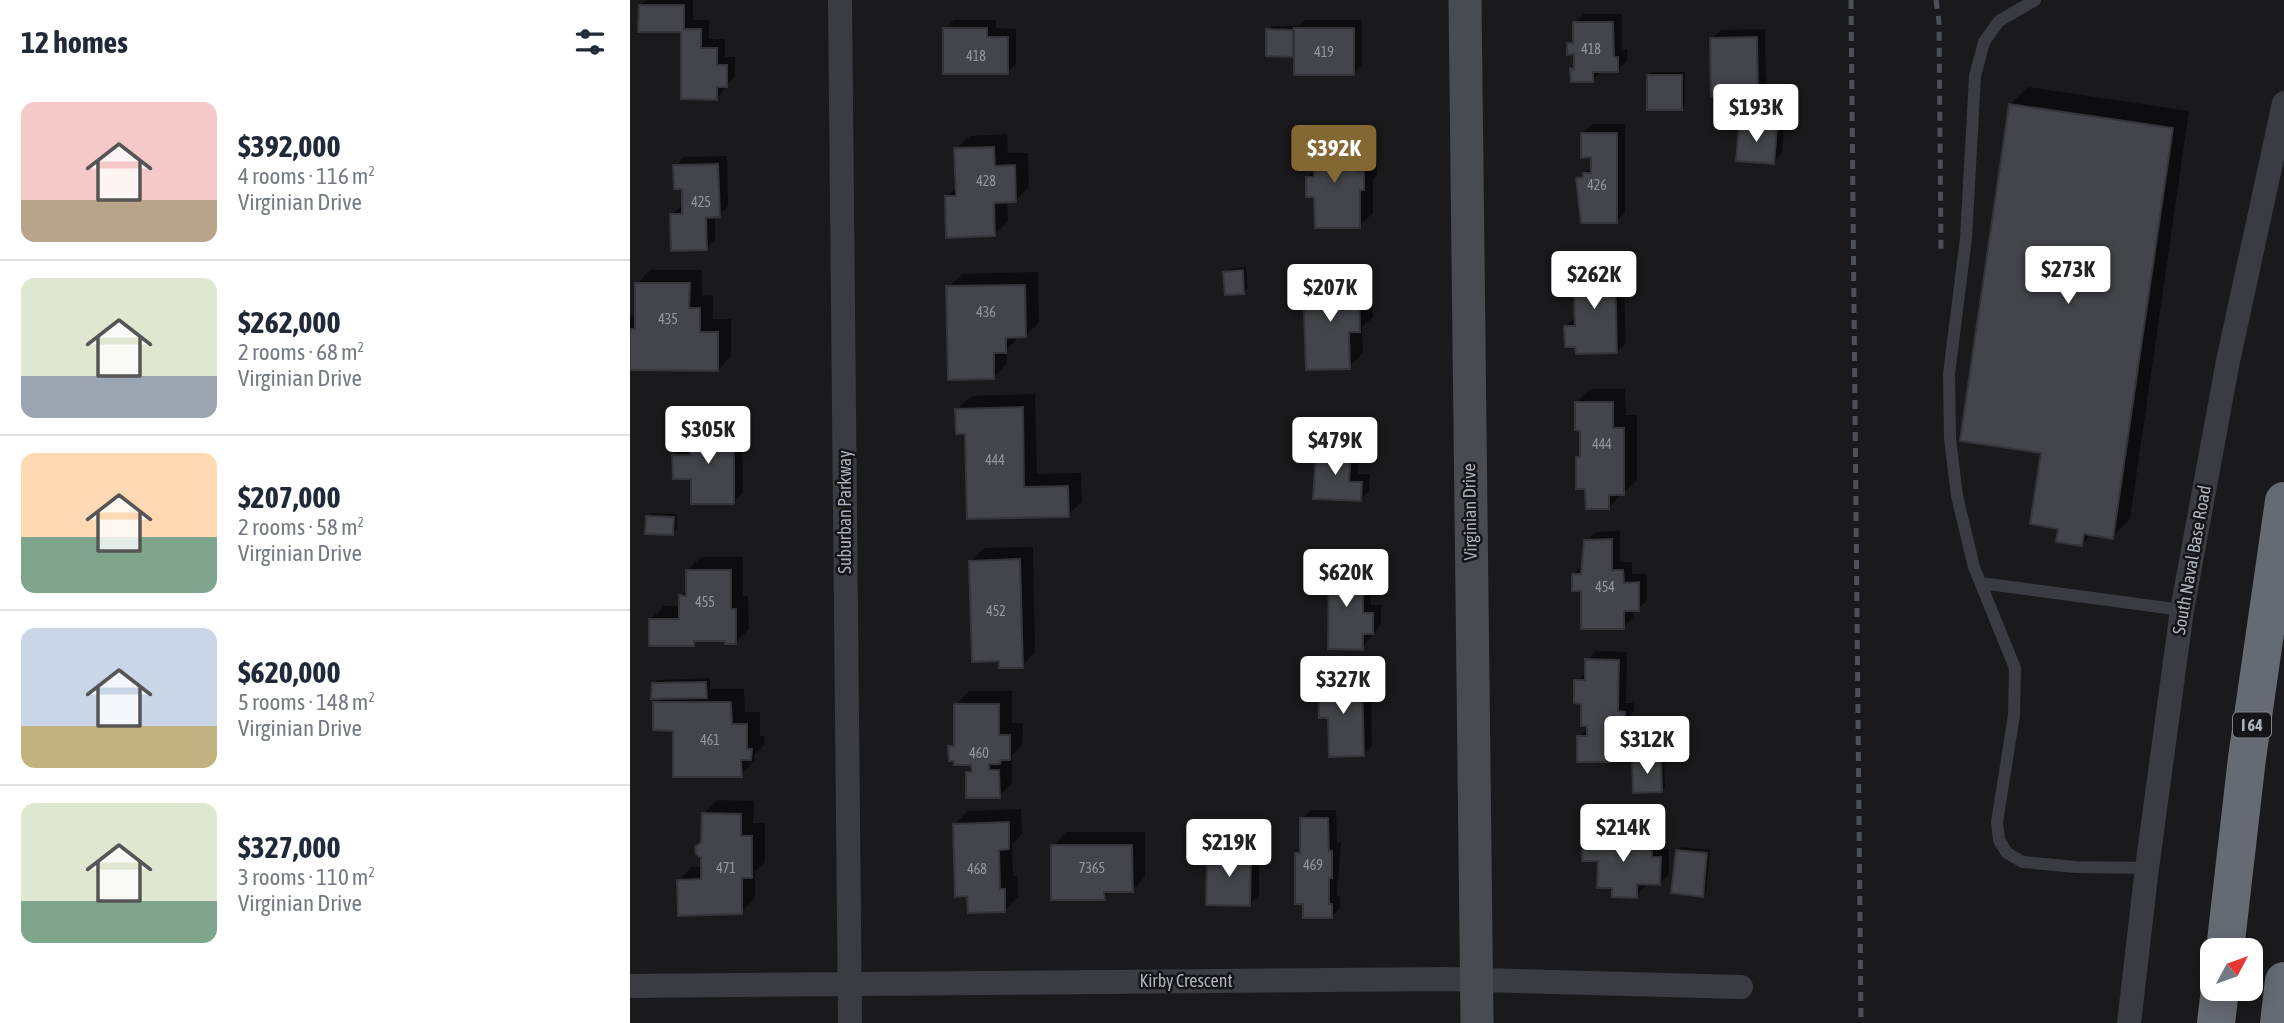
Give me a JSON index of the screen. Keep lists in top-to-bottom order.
{
  "streets": {
    "highway": ["I 64"],
    "street": [
      "Suburban Parkway",
      "Virginian Drive",
      "South Naval Base Road",
      "Kirby Crescent"
    ]
  },
  "crossings": [
    ["Suburban Parkway", "Kirby Crescent"],
    ["Virginian Drive", "Kirby Crescent"]
  ],
  "house_numbers": [
    "418",
    "419",
    "418",
    "428",
    "426",
    "425",
    "436",
    "435",
    "444",
    "444",
    "454",
    "455",
    "452",
    "461",
    "460",
    "469",
    "471",
    "7365",
    "468"
  ],
  "north": "top right",
  "page": {
    "heading": "12 homes",
    "list": [
      {
        "name": "$392,000",
        "note": "4 rooms · 116 m² · Virginian Drive"
      },
      {
        "name": "$262,000",
        "note": "2 rooms · 68 m² · Virginian Drive"
      },
      {
        "name": "$207,000",
        "note": "2 rooms · 58 m² · Virginian Drive"
      },
      {
        "name": "$620,000",
        "note": "5 rooms · 148 m² · Virginian Drive"
      },
      {
        "name": "$327,000",
        "note": "3 rooms · 110 m² · Virginian Drive"
      }
    ],
    "price": [
      "$193K",
      "$392K",
      "$273K",
      "$262K",
      "$207K",
      "$305K",
      "$479K",
      "$620K",
      "$327K",
      "$312K",
      "$214K",
      "$219K"
    ]
  }
}
